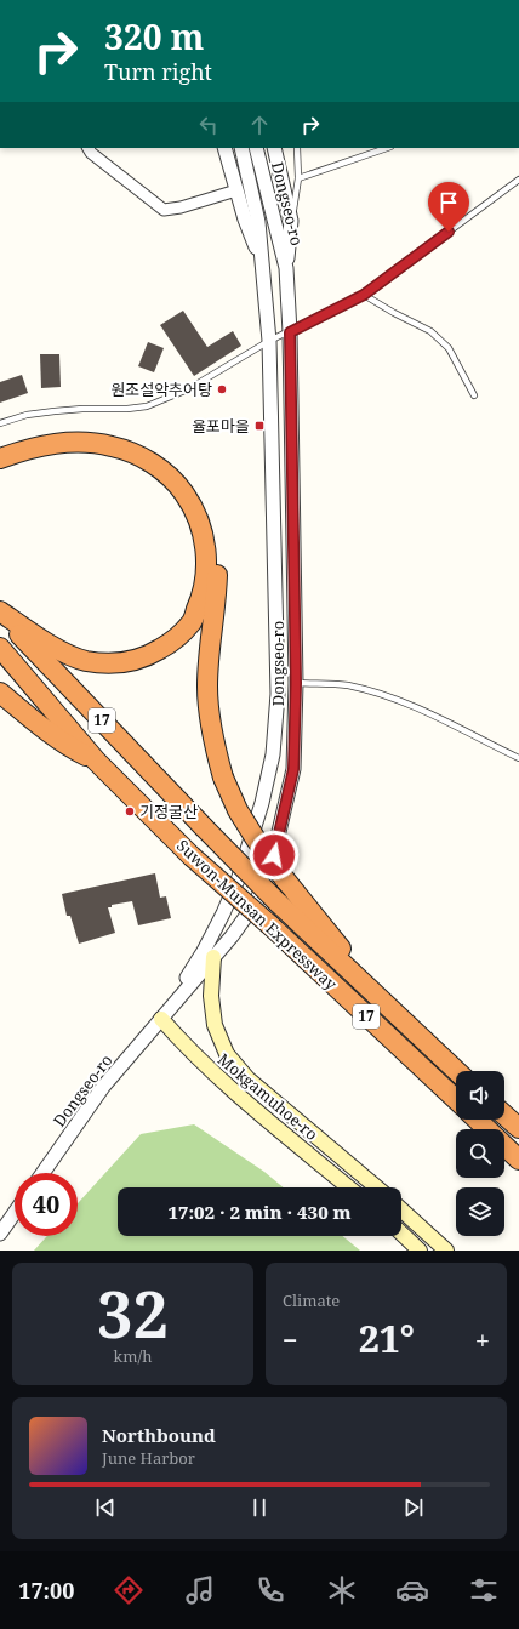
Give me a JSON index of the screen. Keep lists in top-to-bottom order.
{
  "streets": {
    "highway": ["17", "Suwon-Munsan Expressway"],
    "main road": ["Mokgamuhoe-ro"],
    "street": ["Dongseo-ro"]
  },
  "crossings": [
    ["Dongseo-ro", "Mokgamuhoe-ro"]
  ],
  "places": {
    "other": ["원조설악추어탕", "기정굴산"],
    "transit": ["율포마을"]
  },
  "page": {
    "turn": ["320 m", "Turn right"],
    "limit": "40",
    "trip": "17:02 · 2 min · 430 m",
    "tile": [
      ["32", "km/h"],
      "Climate"
    ],
    "heat": ["−", "21°", "+"],
    "song": ["Northbound", "June Harbor"],
    "tabs": "17:00"
  }
}
